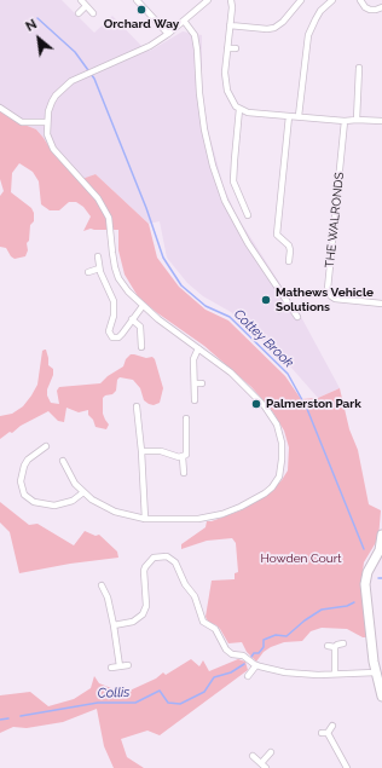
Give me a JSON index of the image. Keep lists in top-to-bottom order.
{
  "streets": {
    "street": ["THE WALRONDS"]
  },
  "water": ["Cottey Brook", "Collis"],
  "parks": ["Howden Court"],
  "places": ["Orchard Way", "Mathews Vehicle Solutions", "Palmerston Park"],
  "north": "top left"
}
